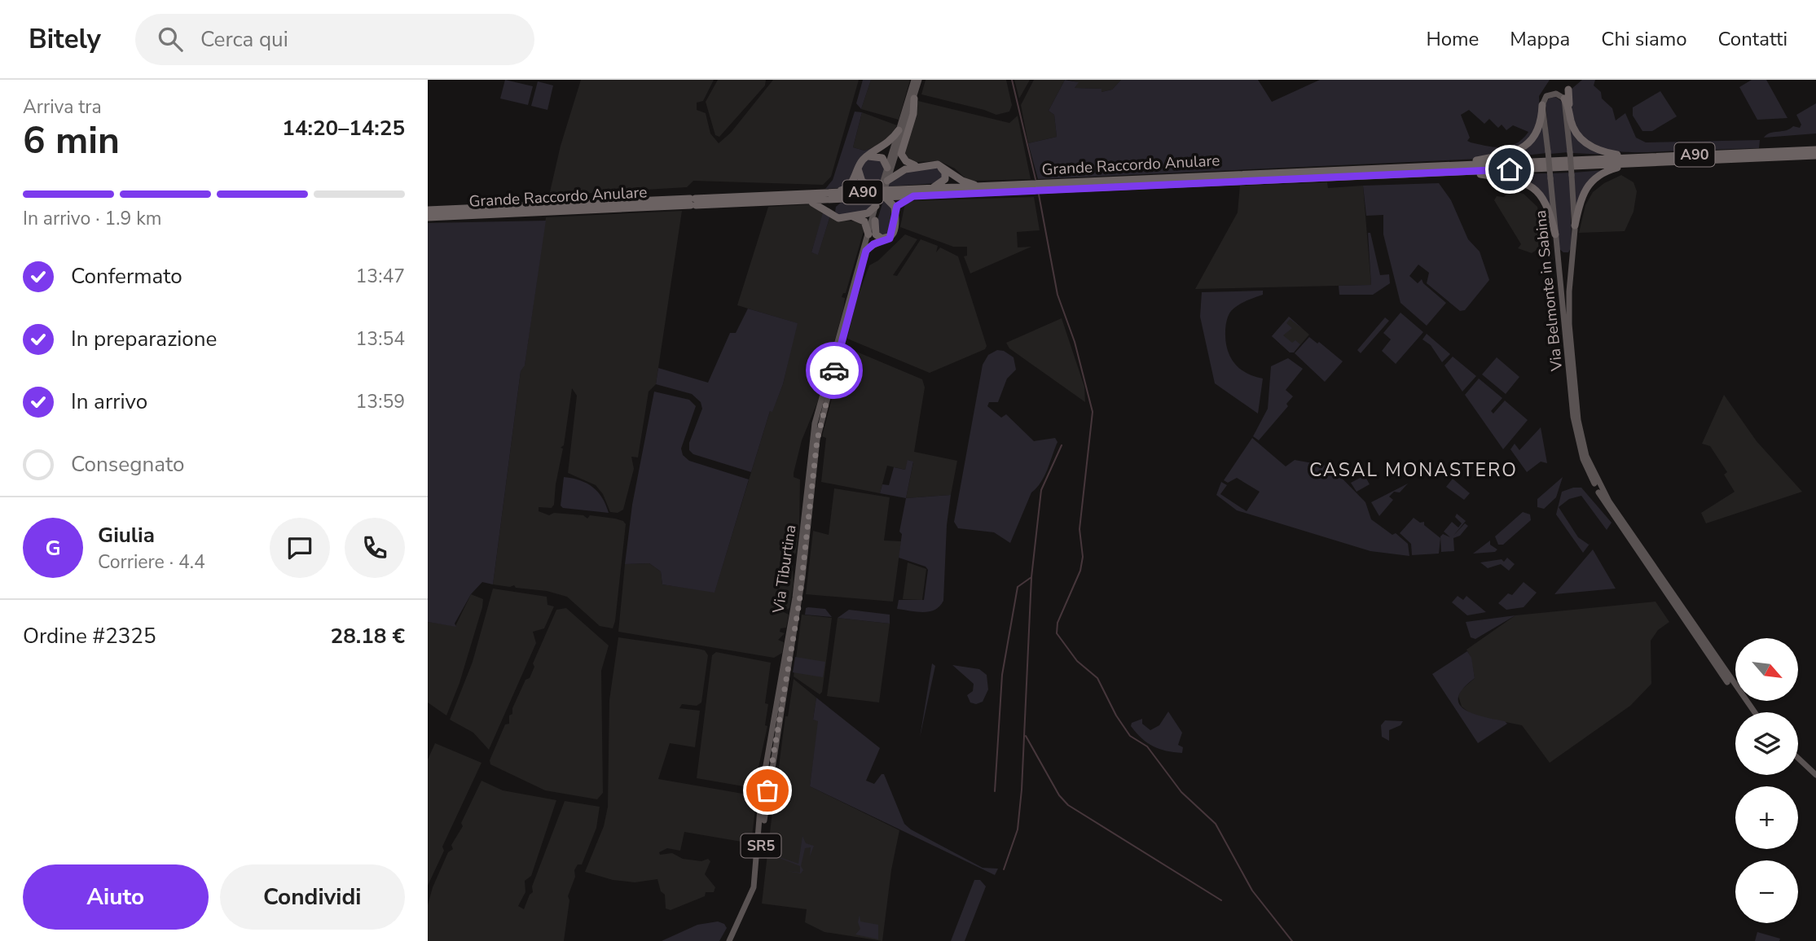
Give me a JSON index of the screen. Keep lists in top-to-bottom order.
{
  "streets": {
    "highway": ["A90", "Grande Raccordo Anulare"],
    "main road": ["Via Belmonte in Sabina", "Via Tiburtina", "SR5"]
  },
  "crossings": [
    ["Grande Raccordo Anulare", "Via Belmonte in Sabina"],
    ["Grande Raccordo Anulare", "Via Tiburtina"]
  ],
  "districts": ["CASAL MONASTERO"],
  "north": "bottom right",
  "page": {
    "header": "Bitely",
    "search": "Cerca qui",
    "nav": [
      "Home",
      "Mappa",
      "Chi siamo",
      "Contatti"
    ],
    "heading": ["6 min", "Arriva tra", "14:20–14:25"],
    "panel": [
      "Giulia",
      "Corriere · 4.4",
      "Ordine #2325",
      "28.18 €"
    ],
    "bar": "In arrivo · 1.9 km",
    "list": [
      ["Confermato", "13:47"],
      ["In preparazione", "13:54"],
      ["In arrivo", "13:59"],
      "Consegnato"
    ],
    "round": "G",
    "map_buttons": ["+", "−"],
    "buttons": ["Aiuto", "Condividi"]
  }
}
